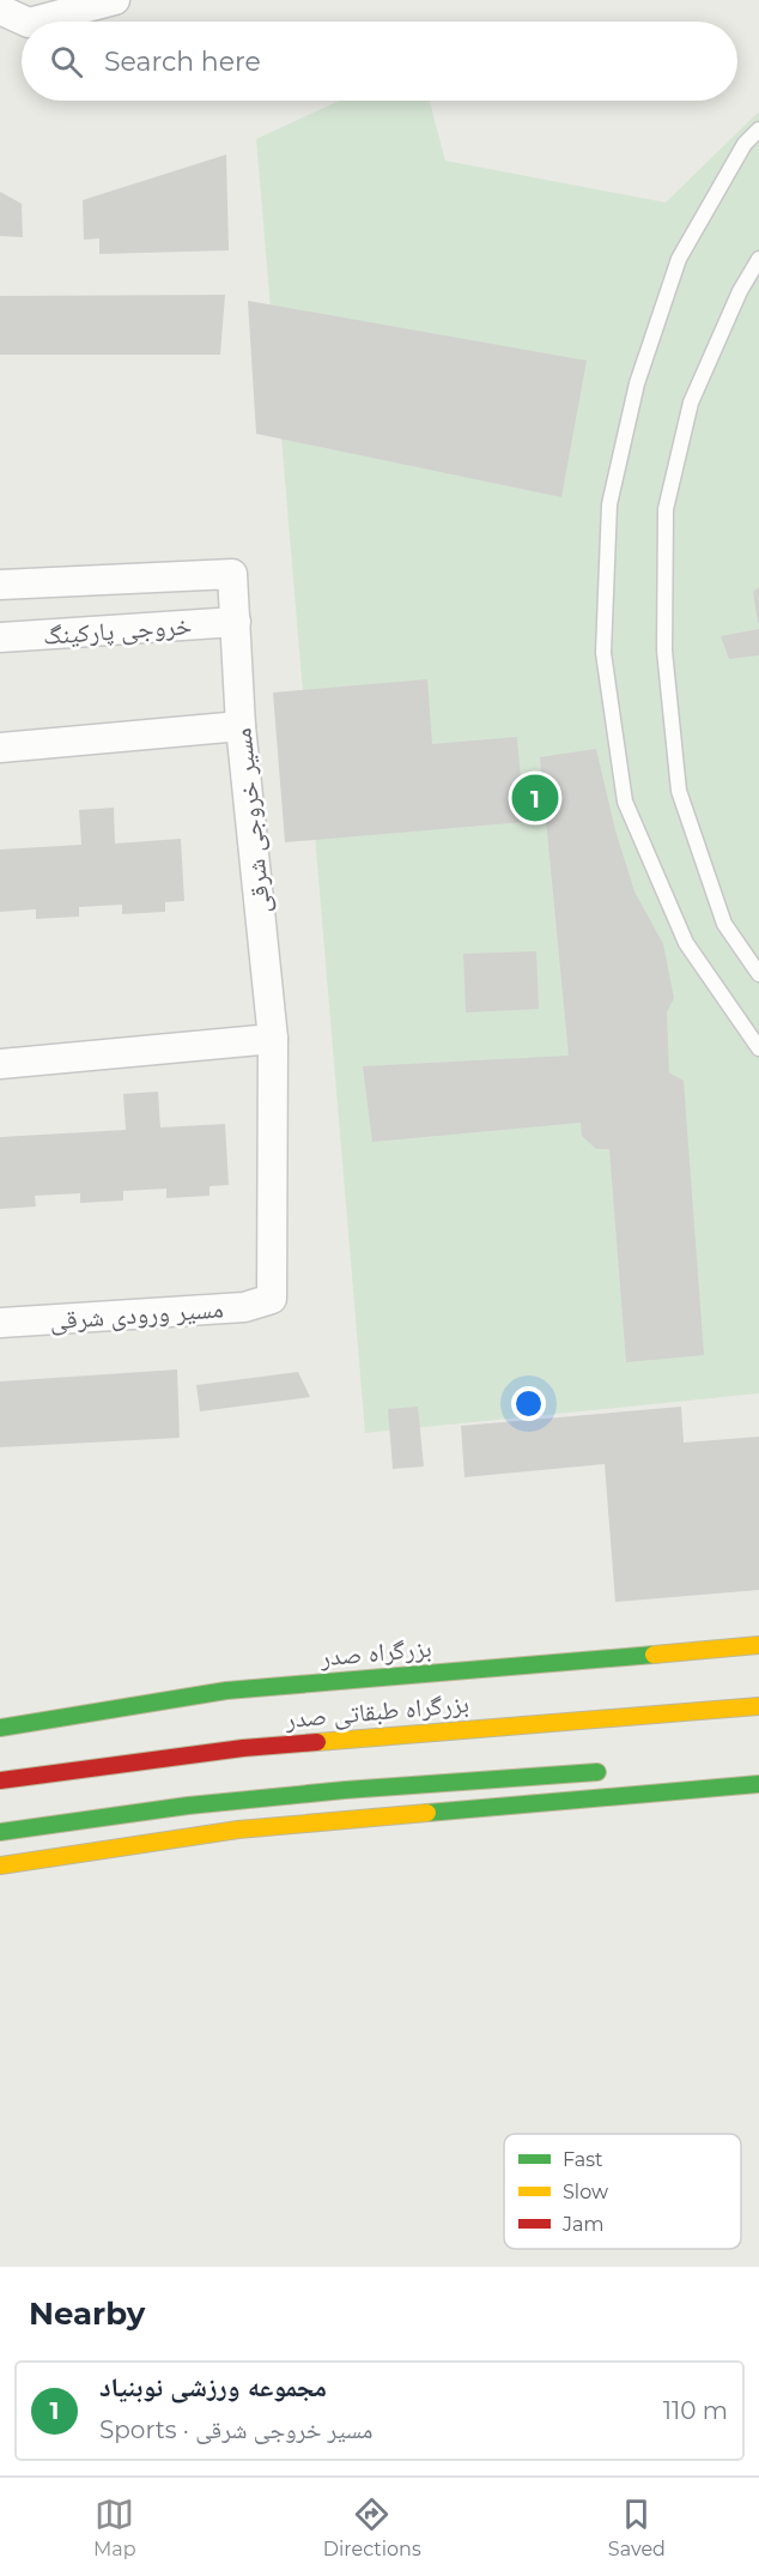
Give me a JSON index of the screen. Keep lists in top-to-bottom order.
{
  "streets": {
    "highway": ["بزرگراه صدر", "بزرگراه طبقاتی صدر"],
    "street": ["خروجی پارکینگ", "مسیر خروجی شرقی", "مسیر ورودی شرقی"]
  },
  "crossings": [
    ["خروجی پارکینگ", "مسیر خروجی شرقی"],
    ["مسیر خروجی شرقی", "مسیر ورودی شرقی"]
  ],
  "legend": ["Fast", "Slow", "Jam"],
  "page": {
    "search": "Search here",
    "pins": "1",
    "heading": "Nearby",
    "list": [
      {
        "mark": "1",
        "name": "مجموعه ورزشی نوبنیاد",
        "note": "Sports · مسیر خروجی شرقی",
        "value": "110 m"
      }
    ],
    "nav": ["Map", "Directions", "Saved"]
  }
}
